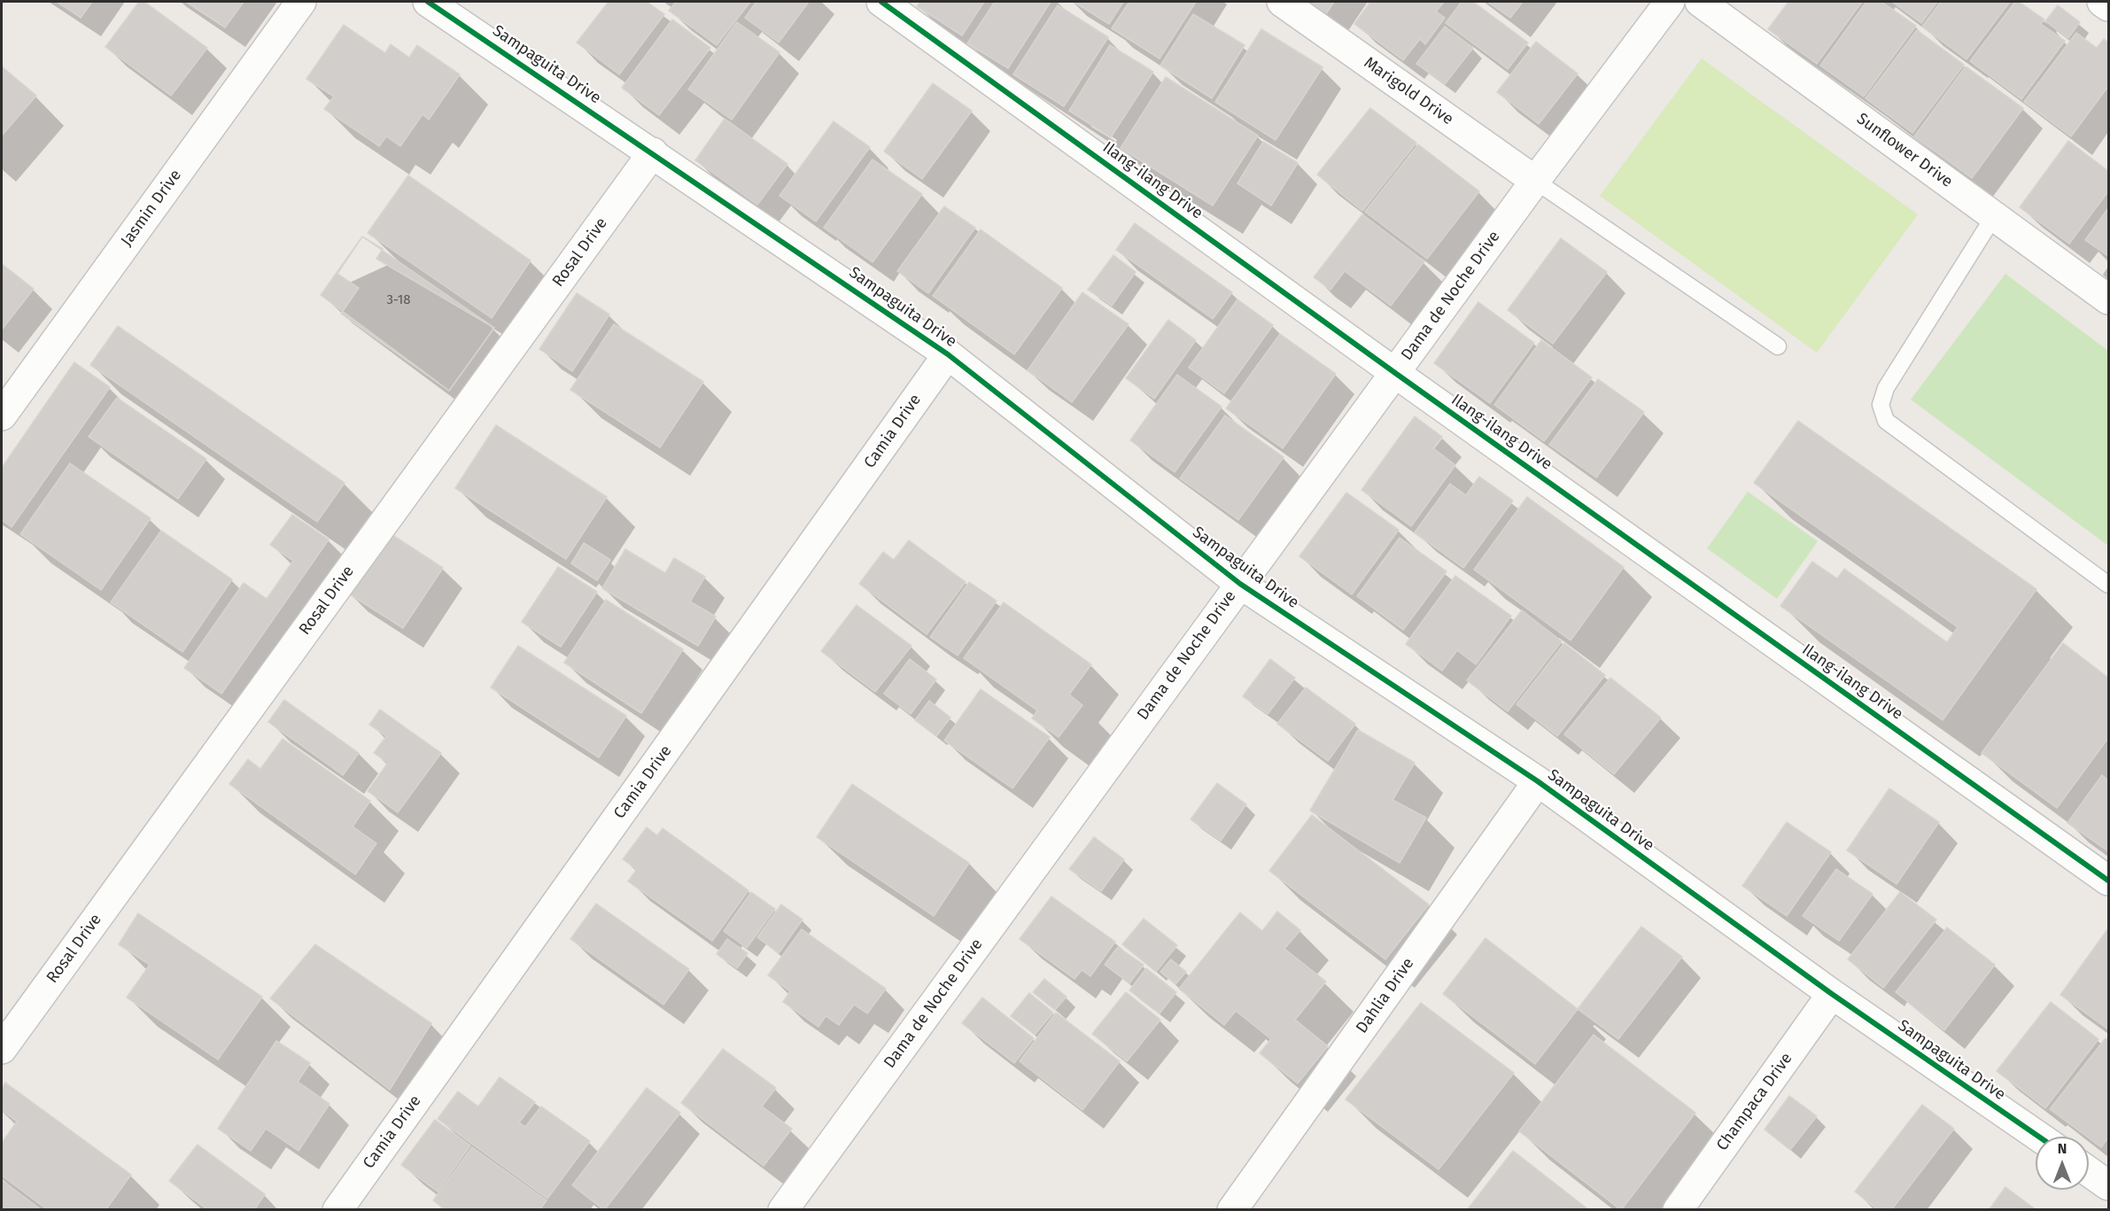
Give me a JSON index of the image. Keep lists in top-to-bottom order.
{
  "streets": {
    "street": [
      "Sampaguita Drive",
      "Marigold Drive",
      "Sunflower Drive",
      "Ilang-ilang Drive",
      "Jasmin Drive",
      "Rosal Drive",
      "Dama de Noche Drive",
      "Camia Drive",
      "Dahlia Drive",
      "Champaca Drive"
    ]
  },
  "crossings": [
    ["Sampaguita Drive", "Rosal Drive"],
    ["Sampaguita Drive", "Dama de Noche Drive"],
    ["Sampaguita Drive", "Camia Drive"],
    ["Sampaguita Drive", "Dahlia Drive"],
    ["Sampaguita Drive", "Champaca Drive"],
    ["Marigold Drive", "Dama de Noche Drive"],
    ["Ilang-ilang Drive", "Dama de Noche Drive"]
  ],
  "house_numbers": ["3-18"],
  "north": "top"
}
